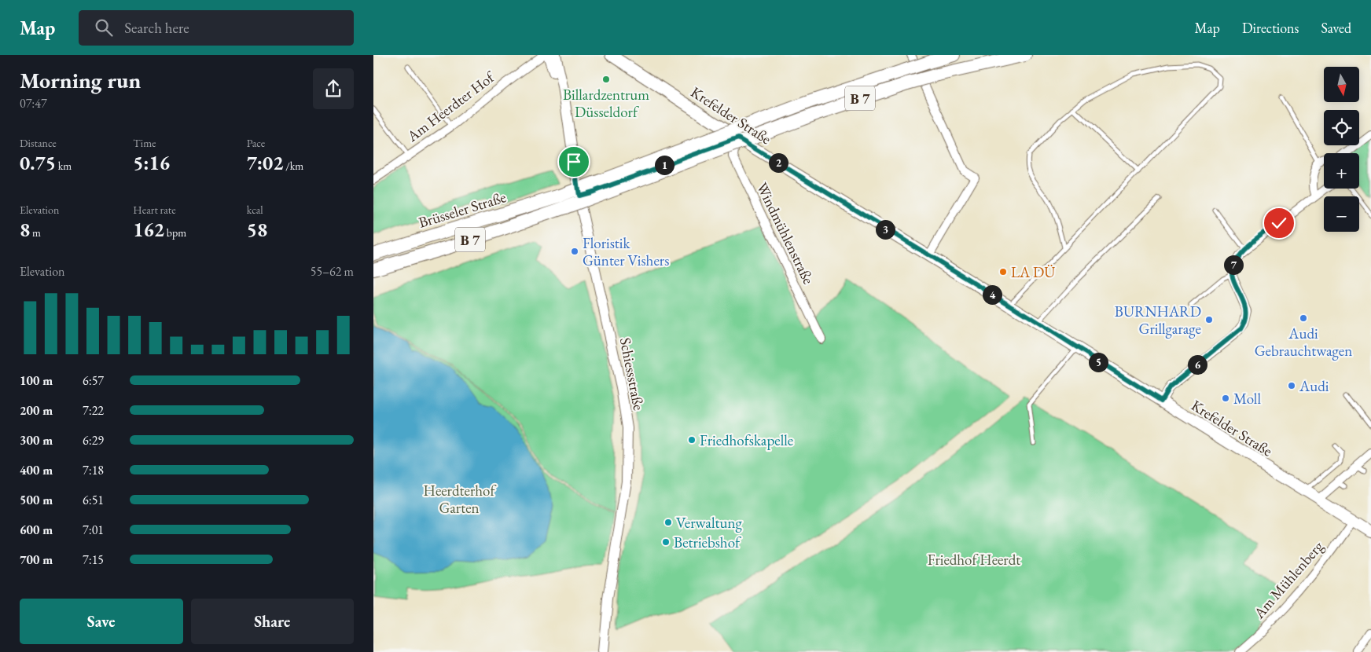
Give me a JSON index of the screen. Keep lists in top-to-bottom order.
{
  "streets": {
    "highway": ["B 7", "Brüsseler Straße"],
    "main road": ["Krefelder Straße"],
    "street": [
      "Am Heerdter Hof",
      "Windmühlenstraße",
      "Schiessstraße",
      "Am Mühlenberg"
    ]
  },
  "crossings": [
    ["Krefelder Straße", "Windmühlenstraße"],
    ["Krefelder Straße", "Am Mühlenberg"]
  ],
  "parks": ["Heerdterhof Garten", "Friedhof Heerdt"],
  "places": [
    "Billardzentrum Düsseldorf",
    "Floristik Günter Vishers",
    "LA DÜ",
    "Audi Gebrauchtwagen",
    "BURNHARD Grillgarage",
    "Audi",
    "Moll",
    "Friedhofskapelle",
    "Verwaltung",
    "Betriebshof"
  ],
  "north": "bottom",
  "page": {
    "header": "Map",
    "search": "Search here",
    "nav": ["Map", "Directions", "Saved"],
    "heading": ["Morning run", "07:47"],
    "map_buttons": ["+", "−"],
    "stats": [
      ["Distance", "0.75 km"],
      ["Time", "5:16"],
      ["Pace", "7:02 /km"],
      ["Elevation", "8 m"],
      ["Heart rate", "162 bpm"],
      ["kcal", "58"]
    ],
    "pins": [
      "2",
      "1",
      "3",
      "7",
      "4",
      "5",
      "6"
    ],
    "chart": ["Elevation", "55–62 m"],
    "list": [
      {
        "name": "100 m",
        "note": "6:57"
      },
      {
        "name": "200 m",
        "note": "7:22"
      },
      {
        "name": "300 m",
        "note": "6:29"
      },
      {
        "name": "400 m",
        "note": "7:18"
      },
      {
        "name": "500 m",
        "note": "6:51"
      },
      {
        "name": "600 m",
        "note": "7:01"
      },
      {
        "name": "700 m",
        "note": "7:15"
      }
    ],
    "buttons": ["Save", "Share"]
  }
}
